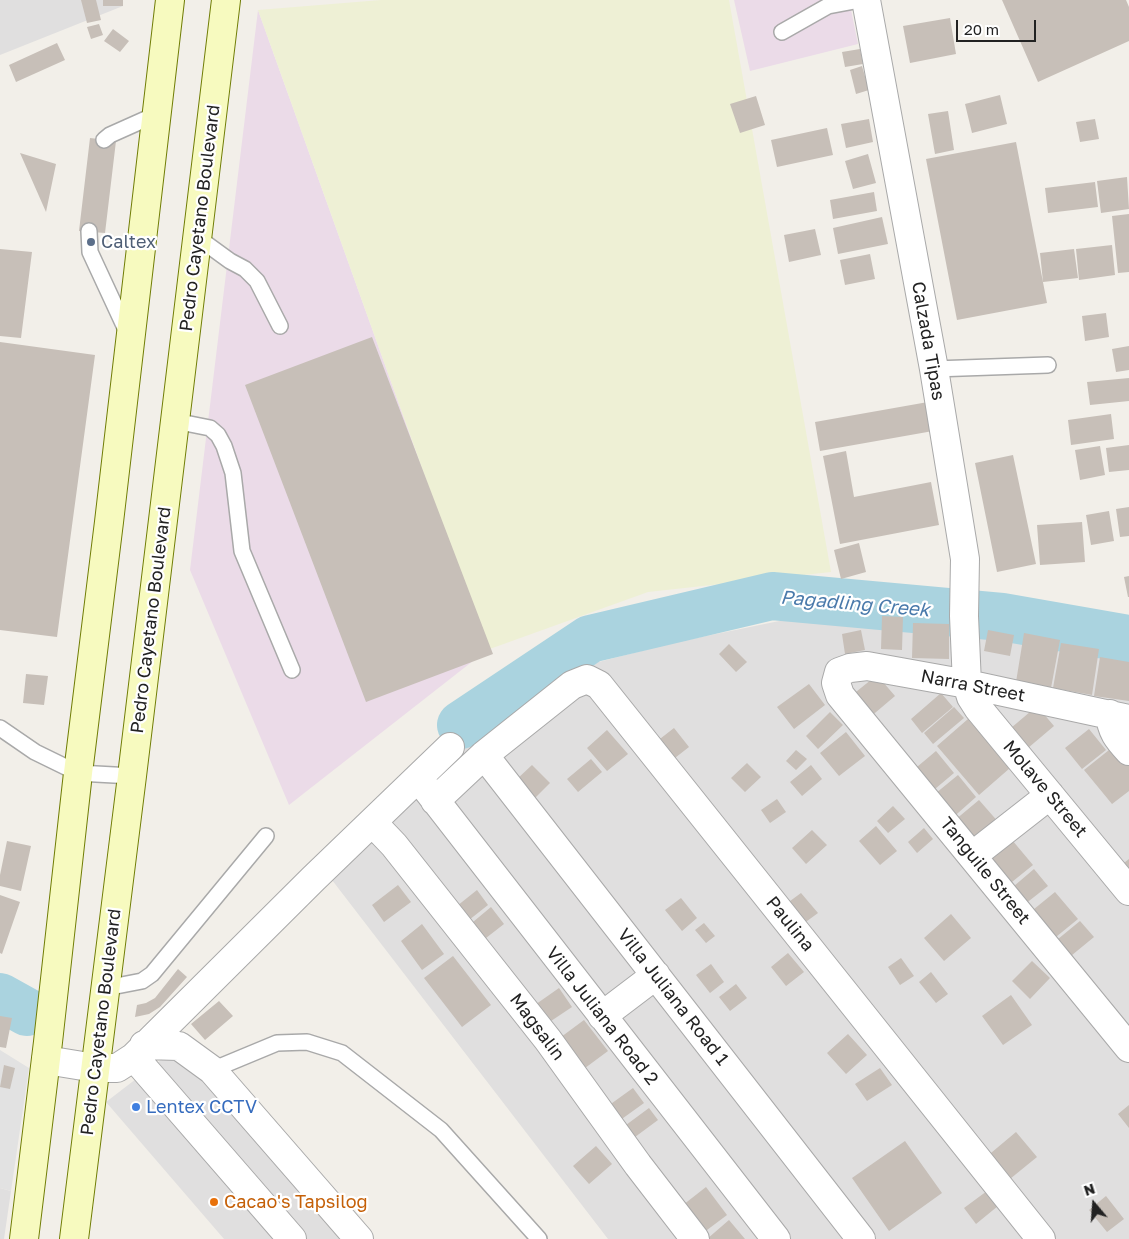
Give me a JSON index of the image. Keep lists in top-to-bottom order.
{
  "streets": {
    "main road": ["Pedro Cayetano Boulevard"],
    "street": [
      "Calzada Tipas",
      "Narra Street",
      "Molave Street",
      "Tanguile Street",
      "Paulina",
      "Villa Juliana Road 1",
      "Villa Juliana Road 2",
      "Magsalin"
    ]
  },
  "crossings": [
    ["Calzada Tipas", "Narra Street"],
    ["Calzada Tipas", "Molave Street"],
    ["Narra Street", "Molave Street"],
    ["Narra Street", "Tanguile Street"],
    ["Paulina", "Villa Juliana Road 1"],
    ["Paulina", "Villa Juliana Road 2"]
  ],
  "water": ["Pagadling Creek"],
  "places": ["Caltex", "Lentex CCTV", "Cacao's Tapsilog"],
  "scale_bar": "20 m",
  "north": "top"
}
